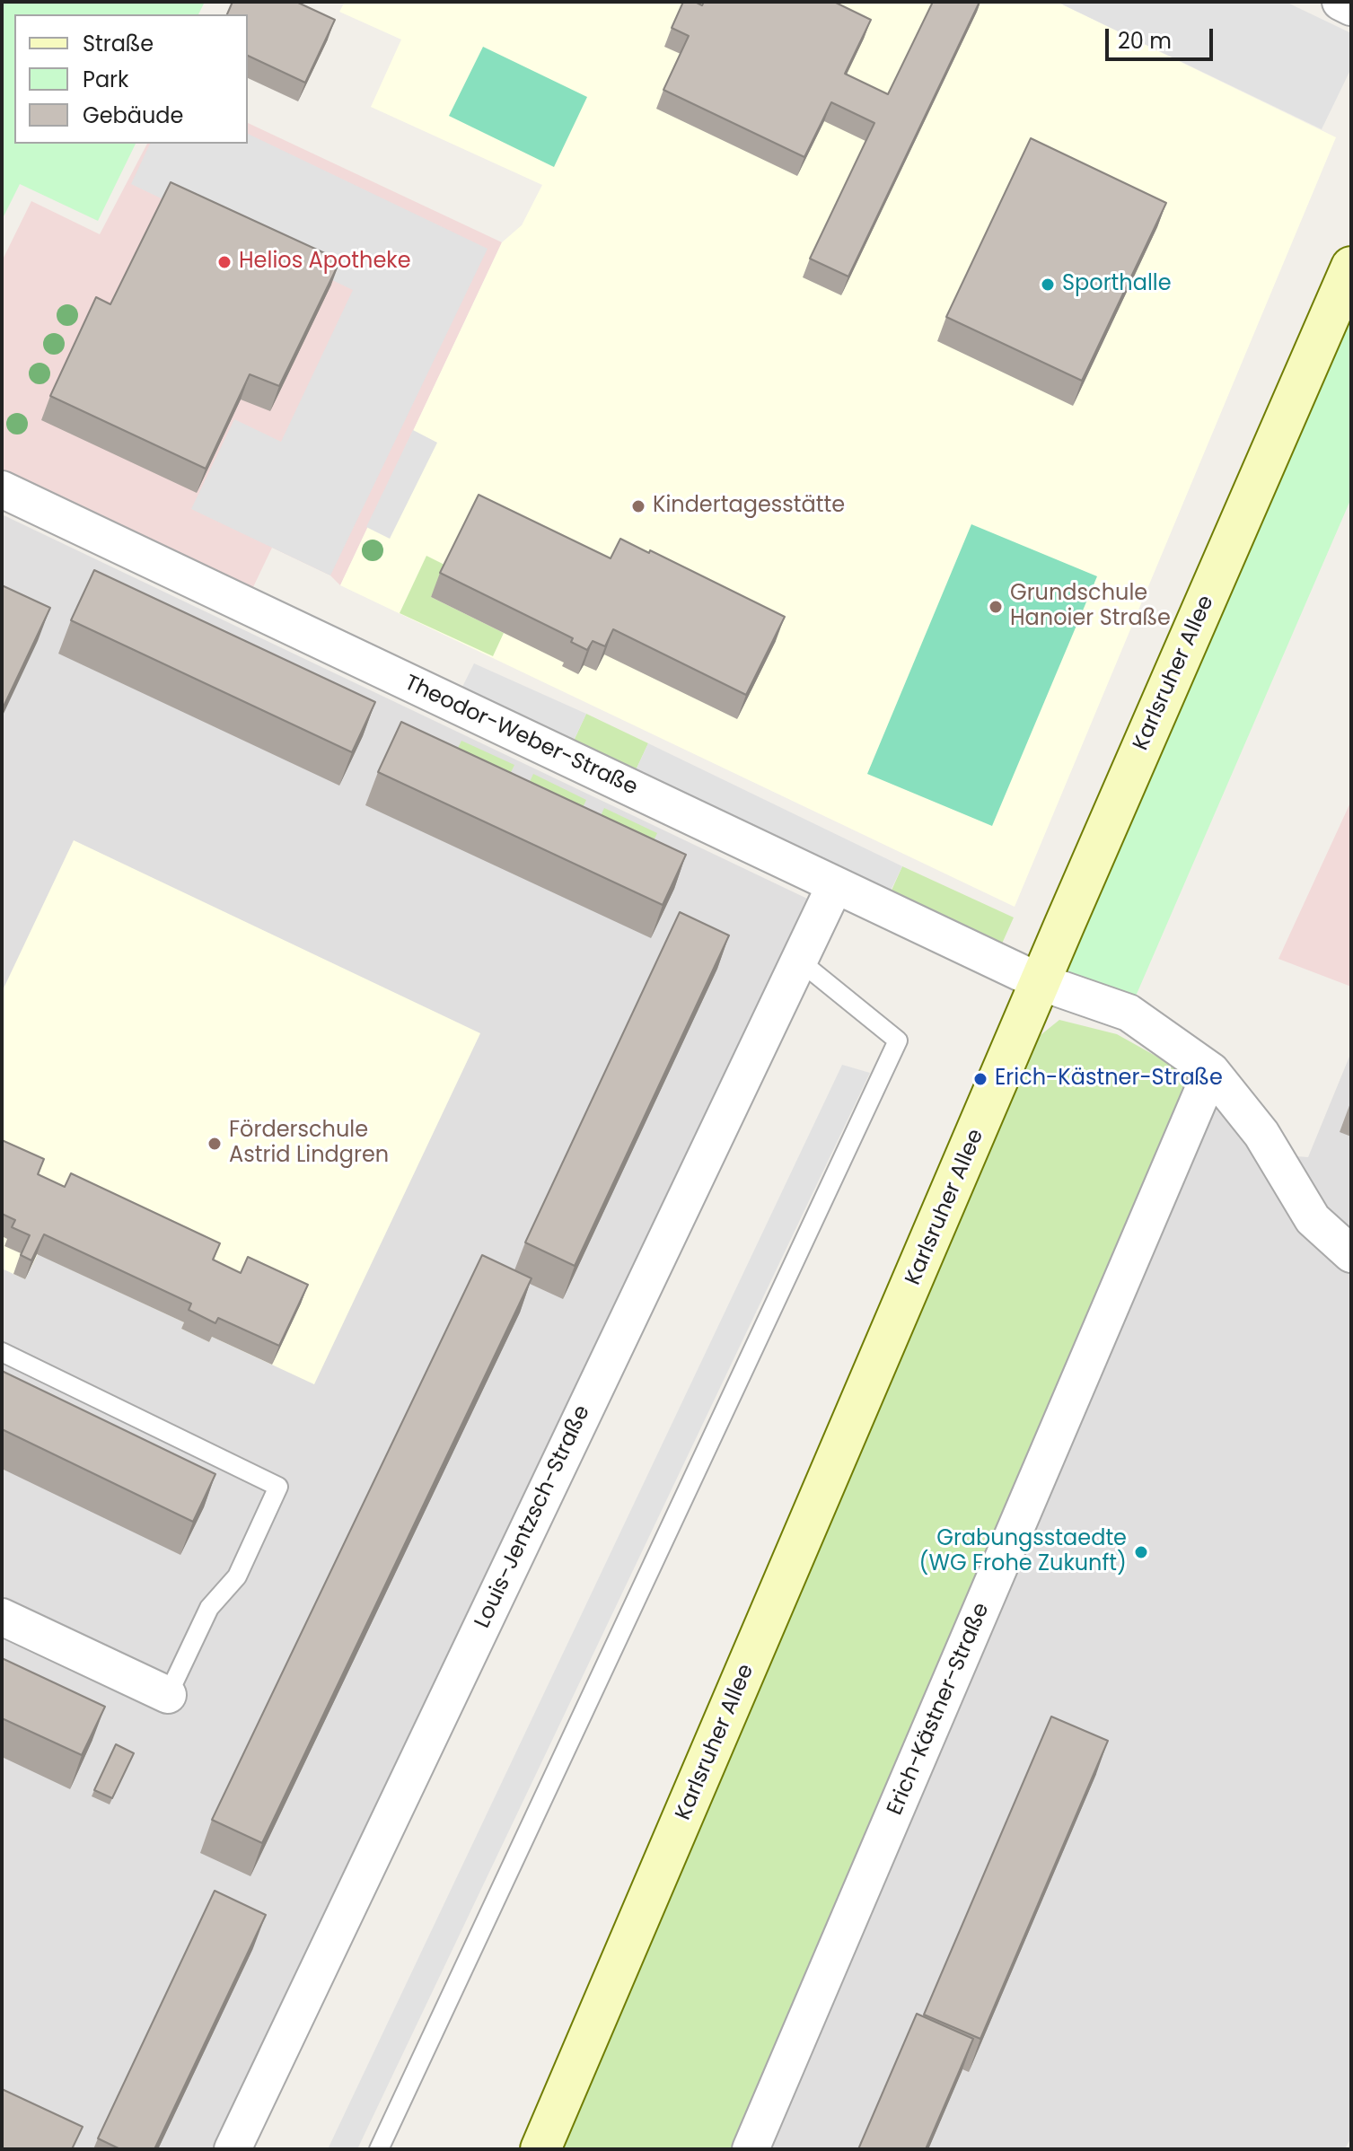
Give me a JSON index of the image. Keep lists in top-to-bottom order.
{
  "streets": {
    "street": [
      "Karlsruher Allee",
      "Theodor-Weber-Straße",
      "Louis-Jentzsch-Straße",
      "Erich-Kästner-Straße"
    ]
  },
  "crossings": [
    ["Karlsruher Allee", "Theodor-Weber-Straße"],
    ["Theodor-Weber-Straße", "Louis-Jentzsch-Straße"]
  ],
  "places": [
    "Helios Apotheke",
    "Sporthalle",
    "Kindertagesstätte",
    "Grundschule Hanoier Straße",
    "Erich-Kästner-Straße",
    "Förderschule Astrid Lindgren",
    "Grabungsstaedte (WG Frohe Zukunft)"
  ],
  "legend": ["Straße", "Park", "Gebäude"],
  "scale_bar": "20 m"
}
